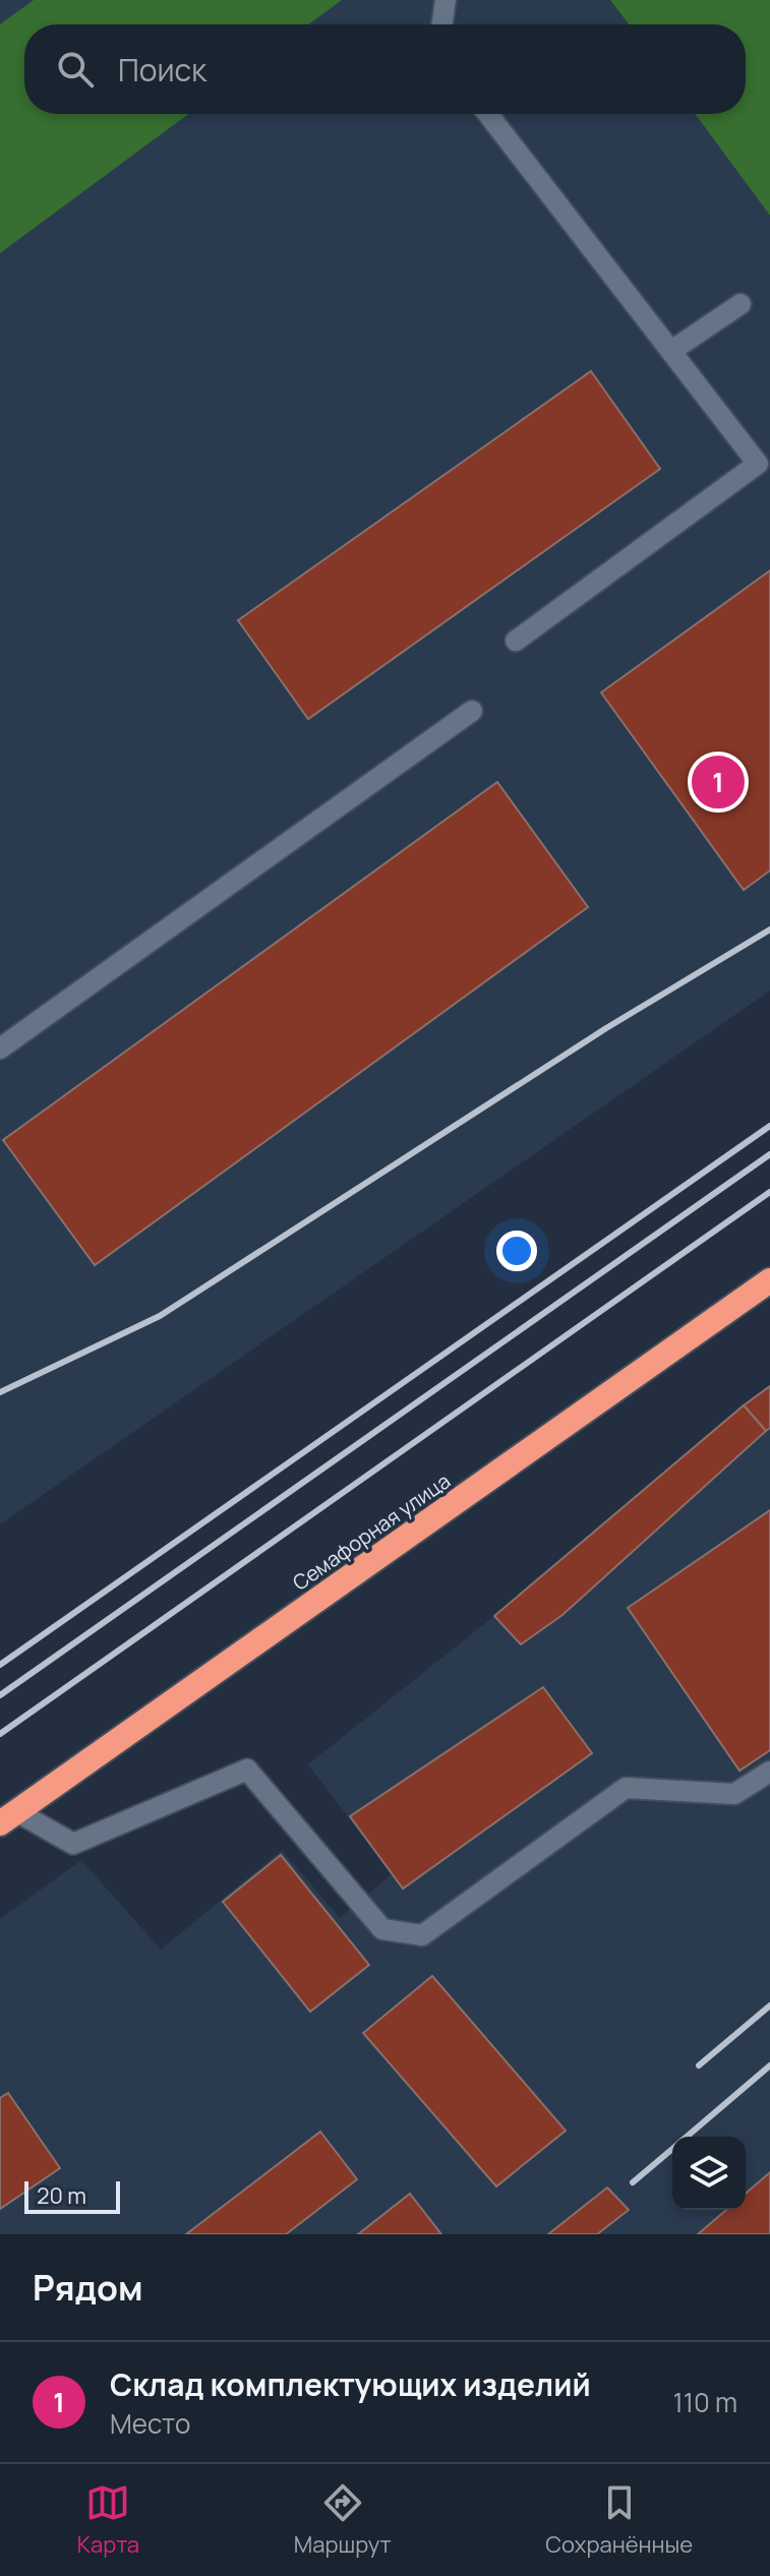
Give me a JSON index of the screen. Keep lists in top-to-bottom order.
{
  "streets": {
    "highway": ["Семафорная улица"]
  },
  "scale_bar": "20 m",
  "page": {
    "search": "Поиск",
    "pins": "1",
    "scale": "20 m",
    "heading": "Рядом",
    "list": [
      {
        "mark": "1",
        "name": "Склад комплектующих изделий",
        "note": "Место",
        "value": "110 m"
      }
    ],
    "nav": ["Карта", "Маршрут", "Сохранённые"]
  }
}
